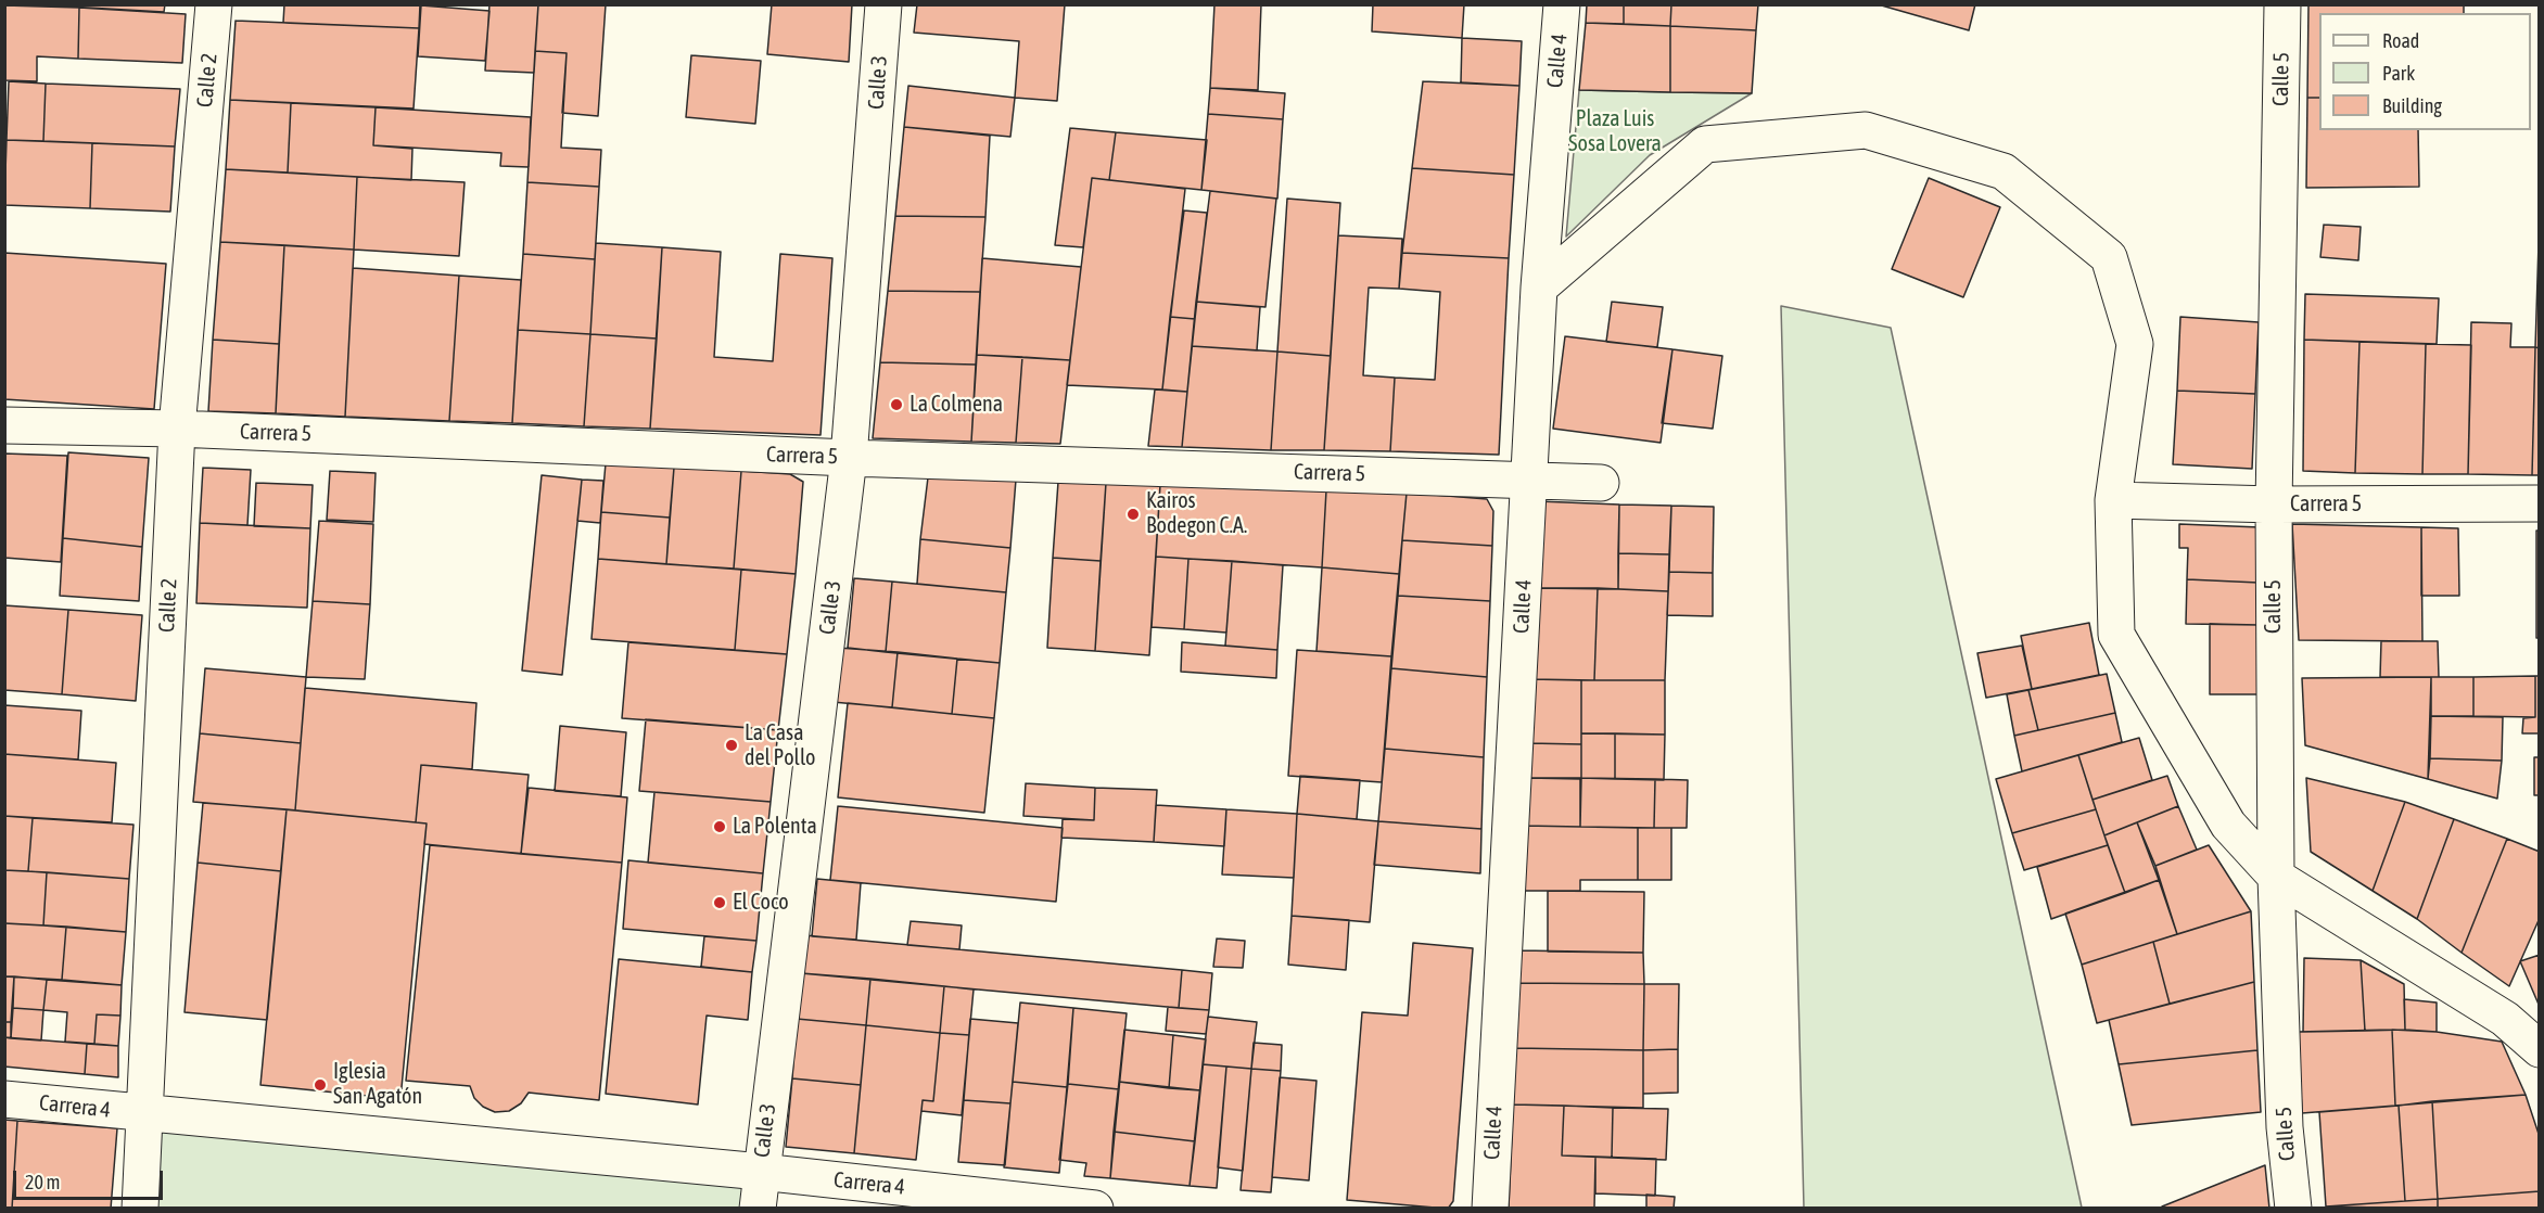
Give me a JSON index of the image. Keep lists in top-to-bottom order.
{
  "streets": {
    "street": [
      "Calle 4",
      "Calle 5",
      "Calle 2",
      "Calle 3",
      "Carrera 5",
      "Carrera 4"
    ]
  },
  "crossings": [
    ["Calle 4", "Carrera 5"],
    ["Calle 5", "Carrera 5"],
    ["Calle 2", "Carrera 5"],
    ["Calle 2", "Carrera 4"],
    ["Calle 3", "Carrera 5"],
    ["Calle 3", "Carrera 4"]
  ],
  "parks": ["Plaza Luis Sosa Lovera"],
  "places": [
    "La Colmena",
    "Kairos Bodegon C.A.",
    "La Casa del Pollo",
    "La Polenta",
    "El Coco",
    "Iglesia San Agatón"
  ],
  "legend": ["Road", "Park", "Building"],
  "scale_bar": "20 m"
}
